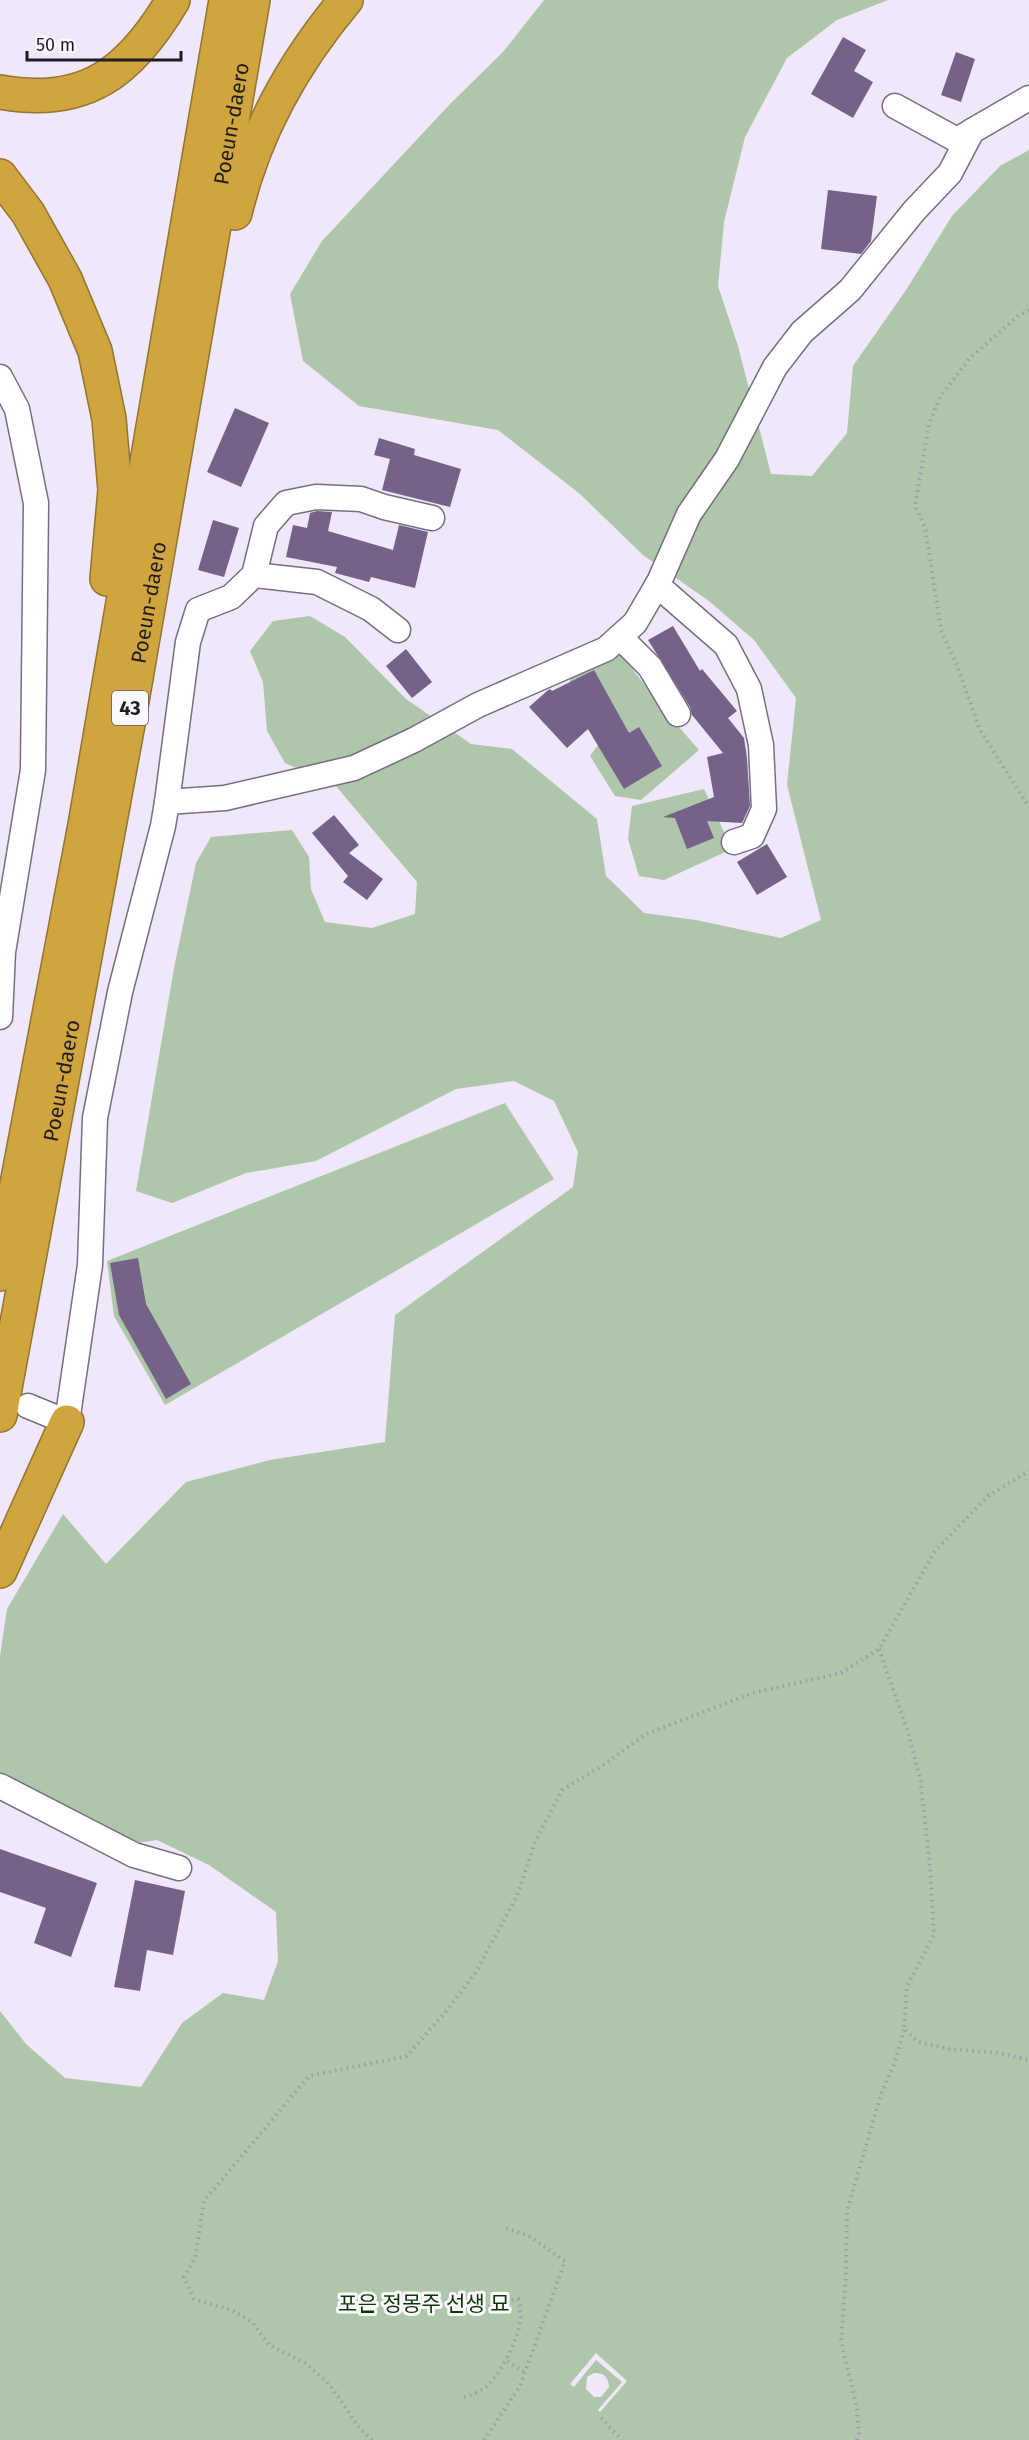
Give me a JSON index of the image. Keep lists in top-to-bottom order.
{
  "streets": {
    "highway": ["Poeun-daero", "43"]
  },
  "parks": ["포은 정몽주 선생 묘"],
  "scale_bar": "50 m"
}
